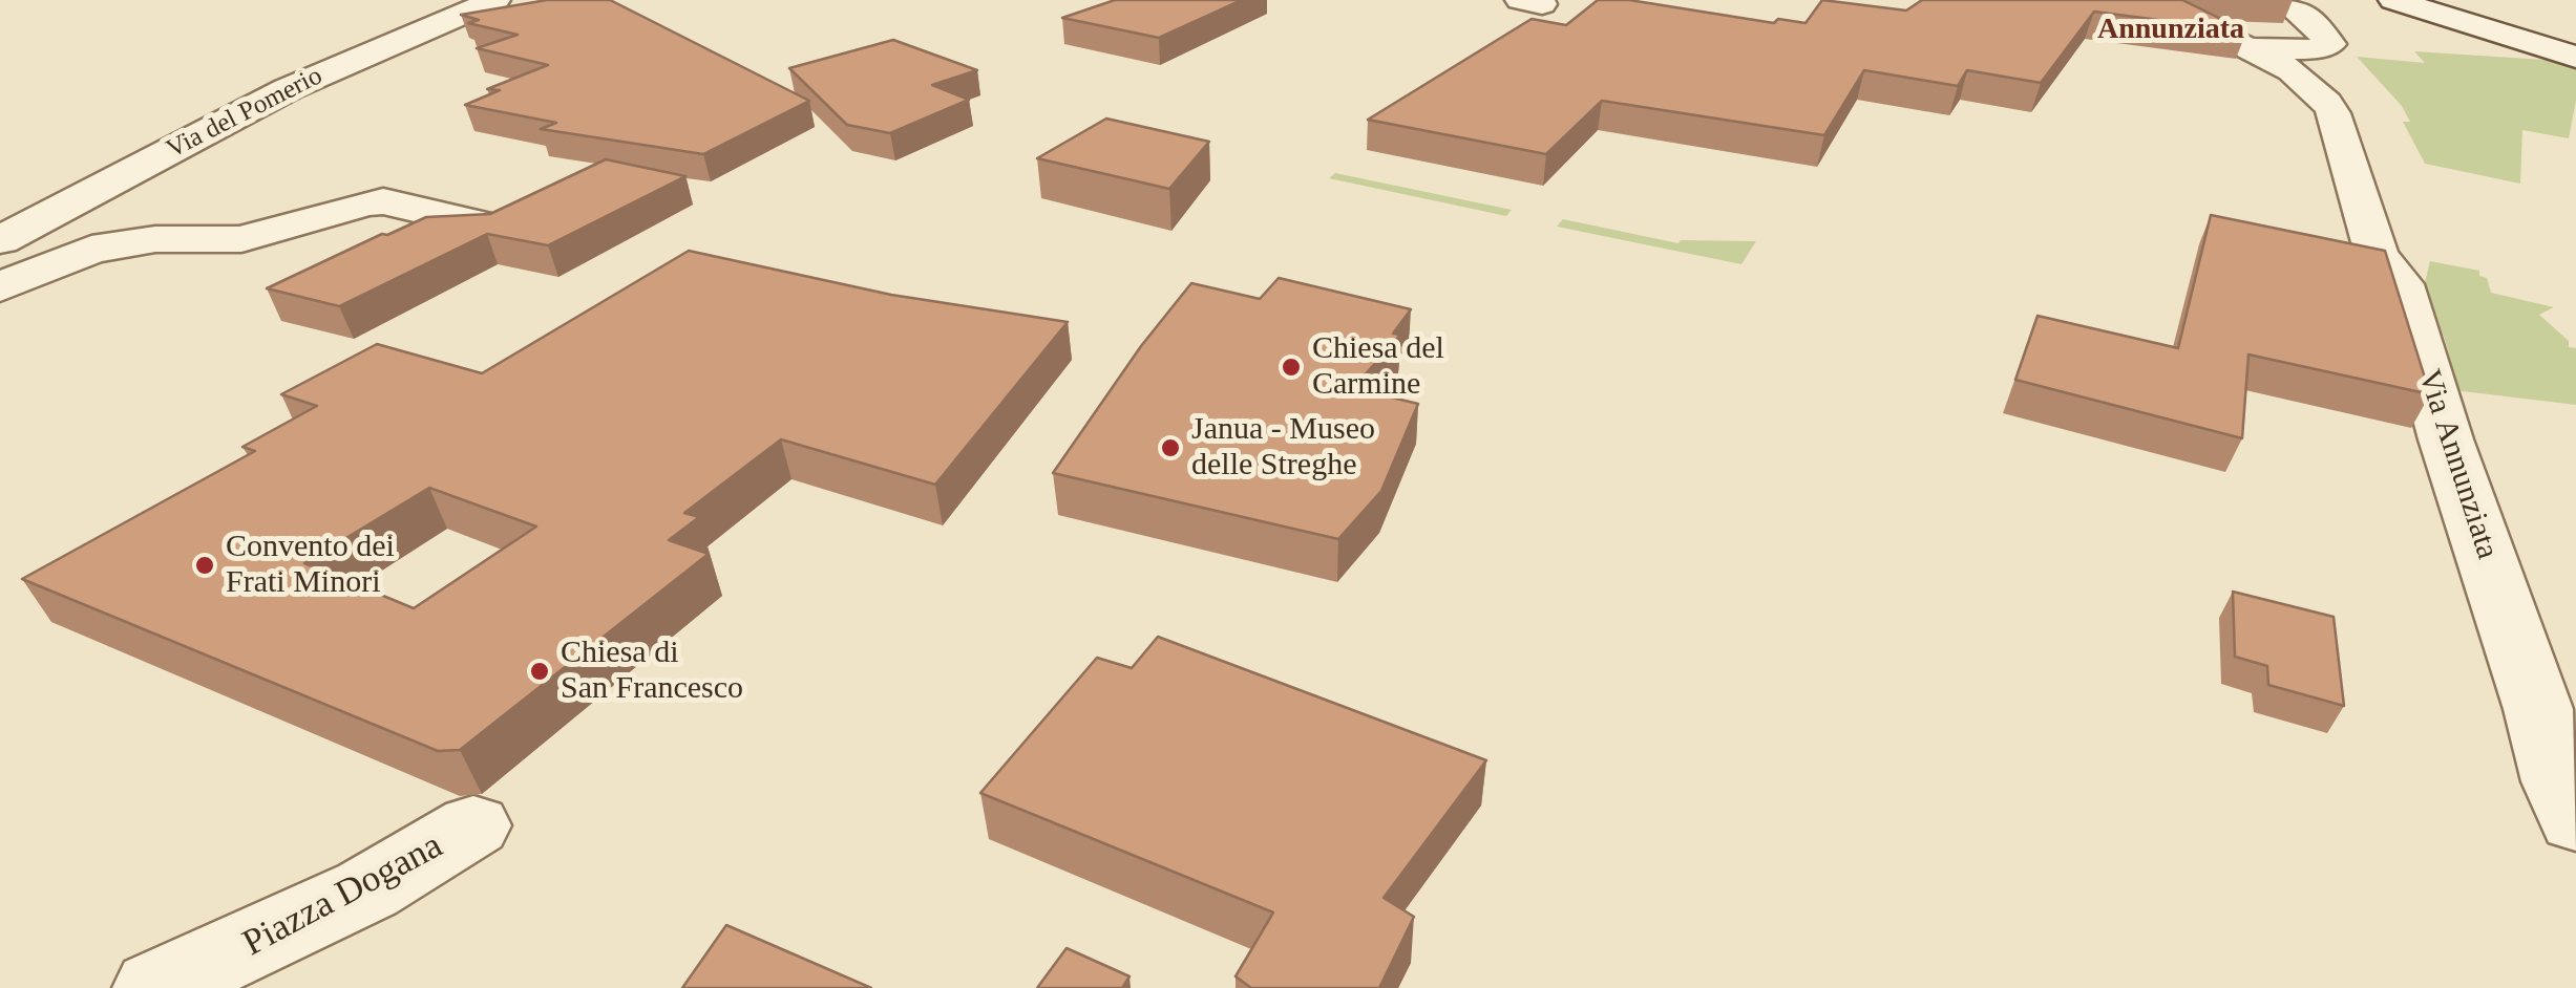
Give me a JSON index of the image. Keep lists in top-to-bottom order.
{
  "streets": {
    "street": ["Via del Pomerio", "Via Annunziata", "Piazza Dogana"]
  },
  "districts": ["Annunziata"],
  "places": [
    "Chiesa del Carmine",
    "Janua - Museo delle Streghe",
    "Convento dei Frati Minori",
    "Chiesa di San Francesco"
  ]
}
